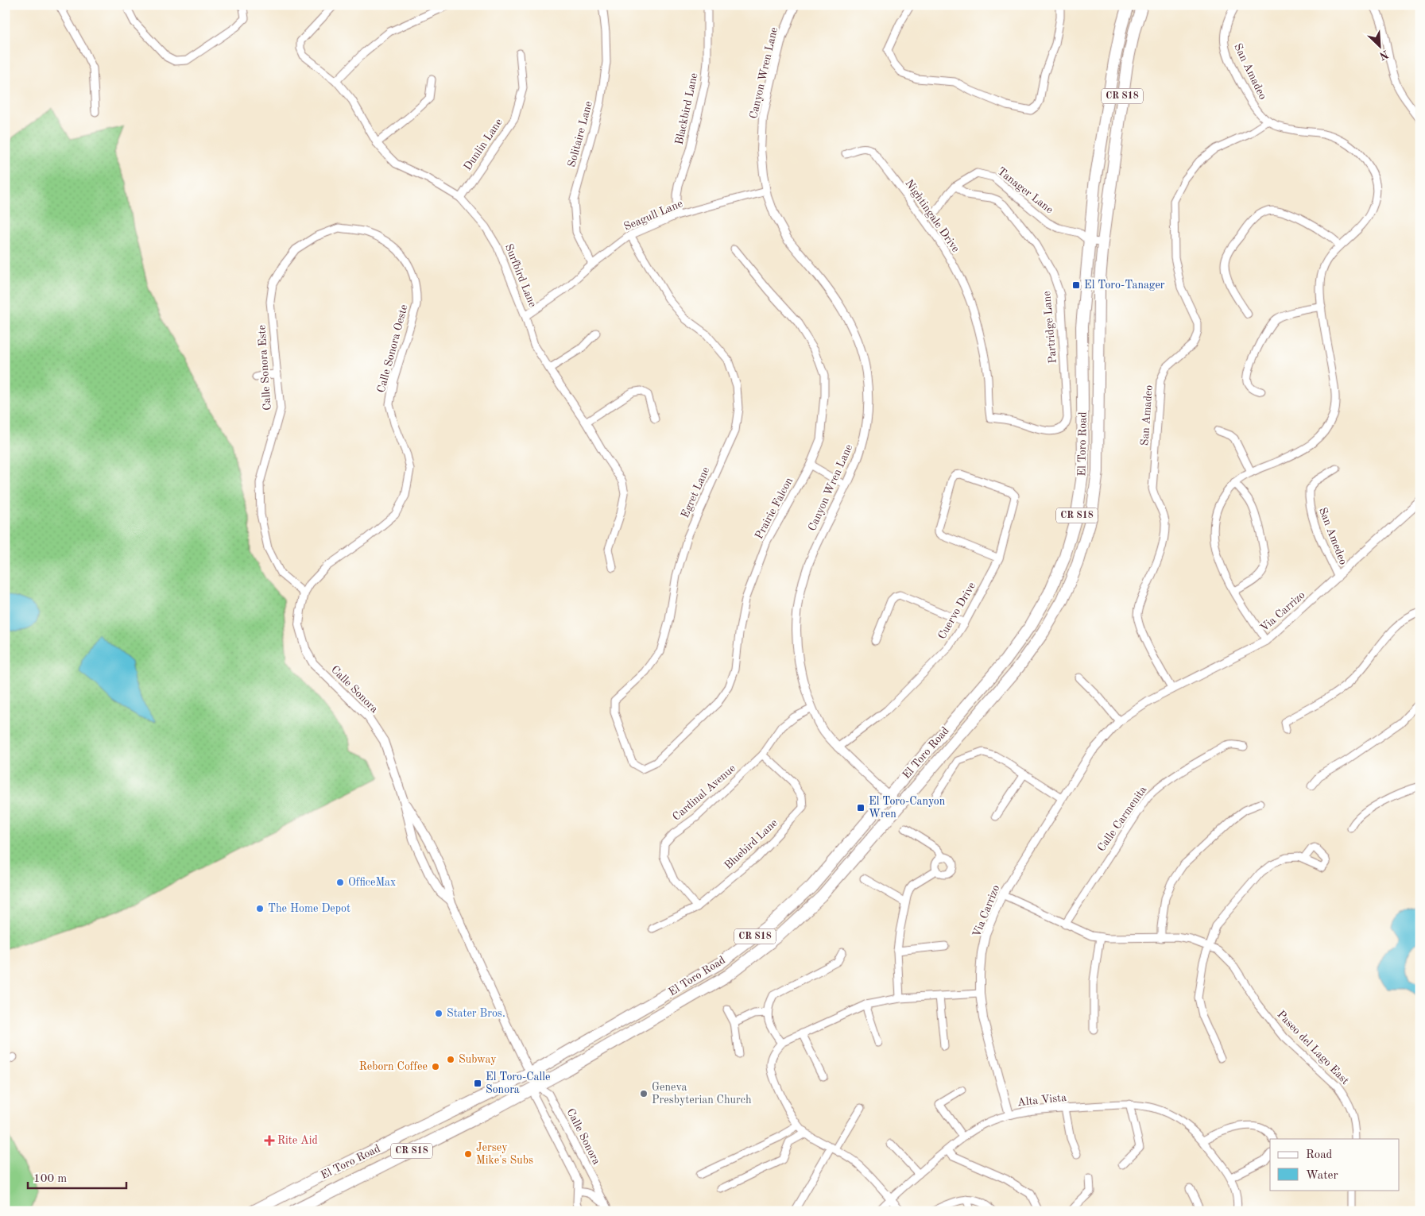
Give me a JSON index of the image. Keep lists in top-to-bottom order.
{
  "streets": {
    "main road": ["CR S18", "El Toro Road"],
    "street": [
      "San Amadeo",
      "Canyon Wren Lane",
      "Blackbird Lane",
      "Solitaire Lane",
      "Dunlin Lane",
      "Tanager Lane",
      "Seagull Lane",
      "Nightingale Drive",
      "Surfbird Lane",
      "Partridge Lane",
      "Calle Sonora Oeste",
      "Calle Sonora Este",
      "Egret Lane",
      "Prairie Falcon",
      "San Amedeo",
      "Cuervo Drive",
      "Via Carrizo",
      "Calle Sonora",
      "Cardinal Avenue",
      "Calle Carmenita",
      "Bluebird Lane",
      "Paseo del Lago East",
      "Alta Vista"
    ]
  },
  "crossings": [
    ["San Amadeo", "Via Carrizo"],
    ["Canyon Wren Lane", "Seagull Lane"],
    ["Canyon Wren Lane", "El Toro Road"],
    ["Canyon Wren Lane", "Cuervo Drive"],
    ["Canyon Wren Lane", "Cardinal Avenue"],
    ["Blackbird Lane", "Seagull Lane"],
    ["Solitaire Lane", "Seagull Lane"],
    ["Dunlin Lane", "Surfbird Lane"],
    ["Tanager Lane", "Nightingale Drive"],
    ["Tanager Lane", "Partridge Lane"],
    ["Tanager Lane", "El Toro Road"],
    ["Seagull Lane", "Surfbird Lane"],
    ["Seagull Lane", "Egret Lane"],
    ["Nightingale Drive", "Partridge Lane"],
    ["Calle Sonora Oeste", "Calle Sonora Este"],
    ["Calle Sonora Oeste", "Calle Sonora"],
    ["Calle Sonora Este", "Calle Sonora"],
    ["El Toro Road", "Calle Sonora"],
    ["Egret Lane", "Prairie Falcon"],
    ["San Amedeo", "Via Carrizo"],
    ["Via Carrizo", "Paseo del Lago East"],
    ["Via Carrizo", "Alta Vista"],
    ["Cardinal Avenue", "Bluebird Lane"],
    ["Calle Carmenita", "Paseo del Lago East"]
  ],
  "places": {
    "transit": ["El Toro-Tanager", "El Toro-Canyon Wren", "El Toro-Calle Sonora"],
    "other": [
      "OfficeMax",
      "The Home Depot",
      "Stater Bros.",
      "Subway",
      "Reborn Coffee",
      "Geneva Presbyterian Church",
      "Jersey Mike's Subs"
    ],
    "health": ["Rite Aid"]
  },
  "legend": ["Road", "Water"],
  "scale_bar": "100 m",
  "north": "bottom right"
}
